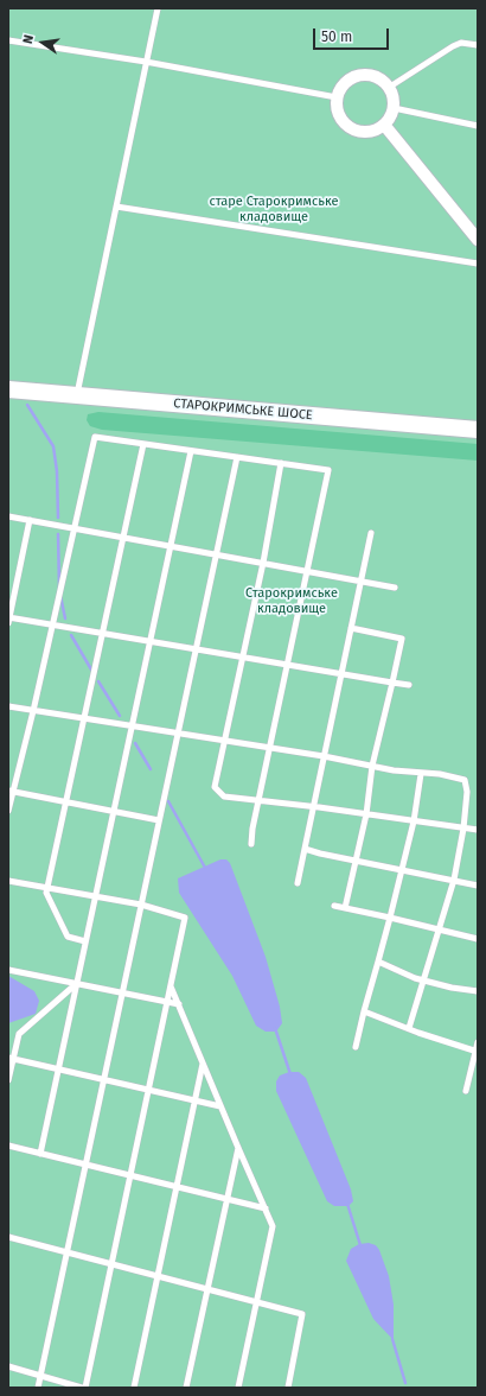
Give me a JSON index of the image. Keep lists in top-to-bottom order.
{
  "streets": {
    "street": ["СТАРОКРИМСЬКЕ ШОСЕ"]
  },
  "parks": ["старе Старокримське кладовище", "Старокримське кладовище"],
  "scale_bar": "50 m",
  "north": "left"
}
